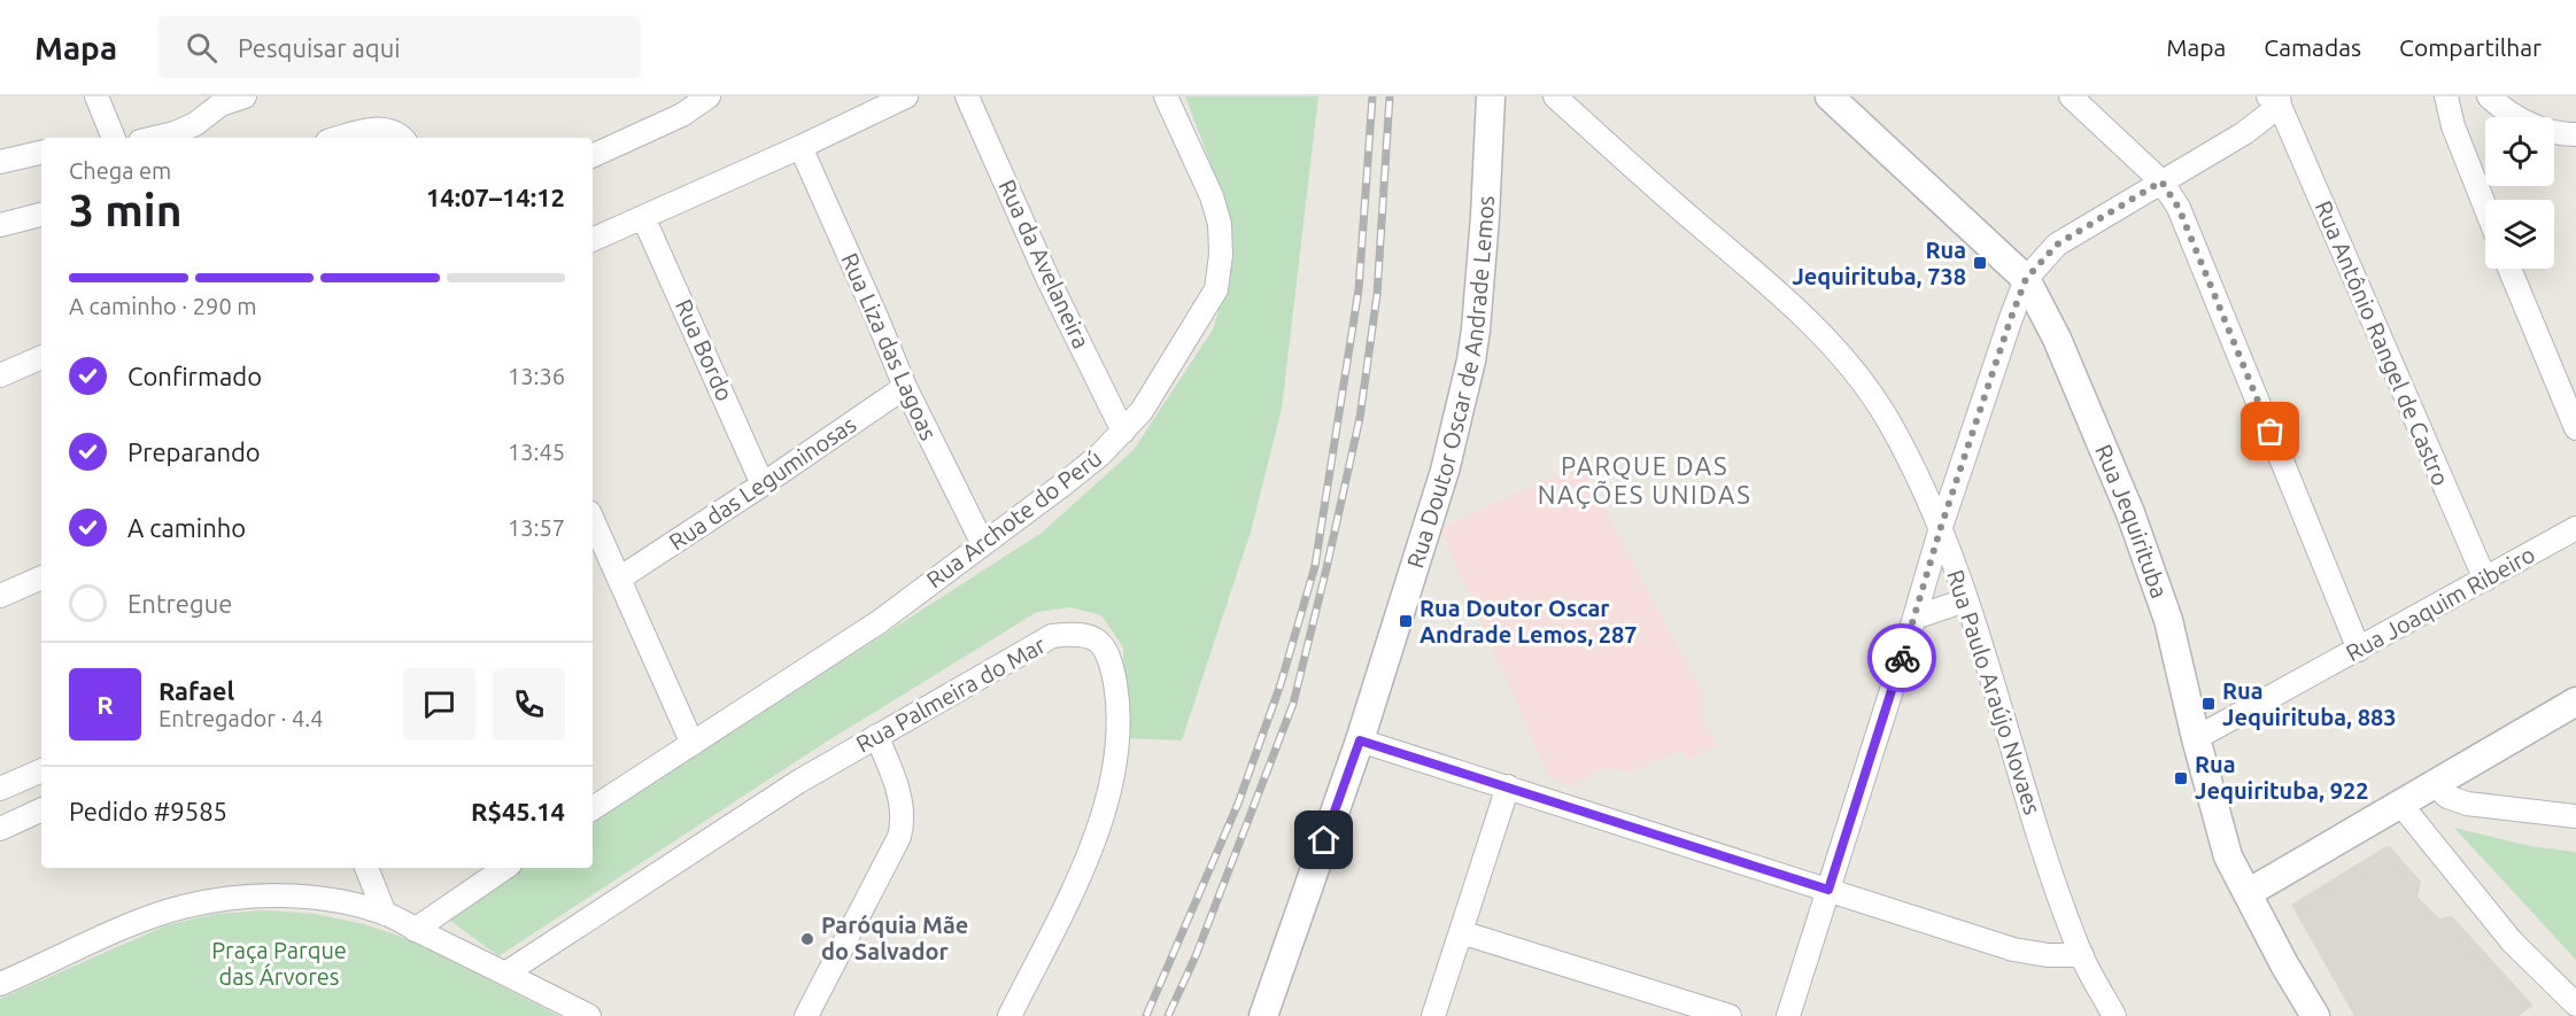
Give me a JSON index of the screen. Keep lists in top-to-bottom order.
{
  "streets": {
    "street": [
      "Rua da Avelaneira",
      "Rua Antônio Rangel de Castro",
      "Rua Liza das Lagoas",
      "Rua Bordo",
      "Rua Doutor Oscar de Andrade Lemos",
      "Rua das Leguminosas",
      "Rua Archote do Perú",
      "Rua Jequirituba",
      "Rua Joaquim Ribeiro",
      "Rua Paulo Araújo Novaes",
      "Rua Palmeira do Mar"
    ]
  },
  "crossings": [
    ["Rua da Avelaneira", "Rua Archote do Perú"],
    ["Rua Antônio Rangel de Castro", "Rua Joaquim Ribeiro"],
    ["Rua Liza das Lagoas", "Rua das Leguminosas"],
    ["Rua Liza das Lagoas", "Rua Archote do Perú"],
    ["Rua Bordo", "Rua das Leguminosas"],
    ["Rua Jequirituba", "Rua Joaquim Ribeiro"]
  ],
  "districts": ["PARQUE DAS NAÇÕES UNIDAS"],
  "parks": ["Praça Parque das Árvores"],
  "places": {
    "transit": [
      "Rua Jequirituba, 738",
      "Rua Doutor Oscar Andrade Lemos, 287",
      "Rua Jequirituba, 883",
      "Rua Jequirituba, 922"
    ],
    "other": ["Paróquia Mãe do Salvador"]
  },
  "page": {
    "header": "Mapa",
    "search": "Pesquisar aqui",
    "nav": ["Mapa", "Camadas", "Compartilhar"],
    "heading": ["3 min", "Chega em", "14:07–14:12"],
    "panel": [
      "Rafael",
      "Entregador · 4.4",
      "Pedido #9585",
      "R$45.14"
    ],
    "bar": "A caminho · 290 m",
    "list": [
      ["Confirmado", "13:36"],
      ["Preparando", "13:45"],
      ["A caminho", "13:57"],
      "Entregue"
    ],
    "round": "R"
  }
}
